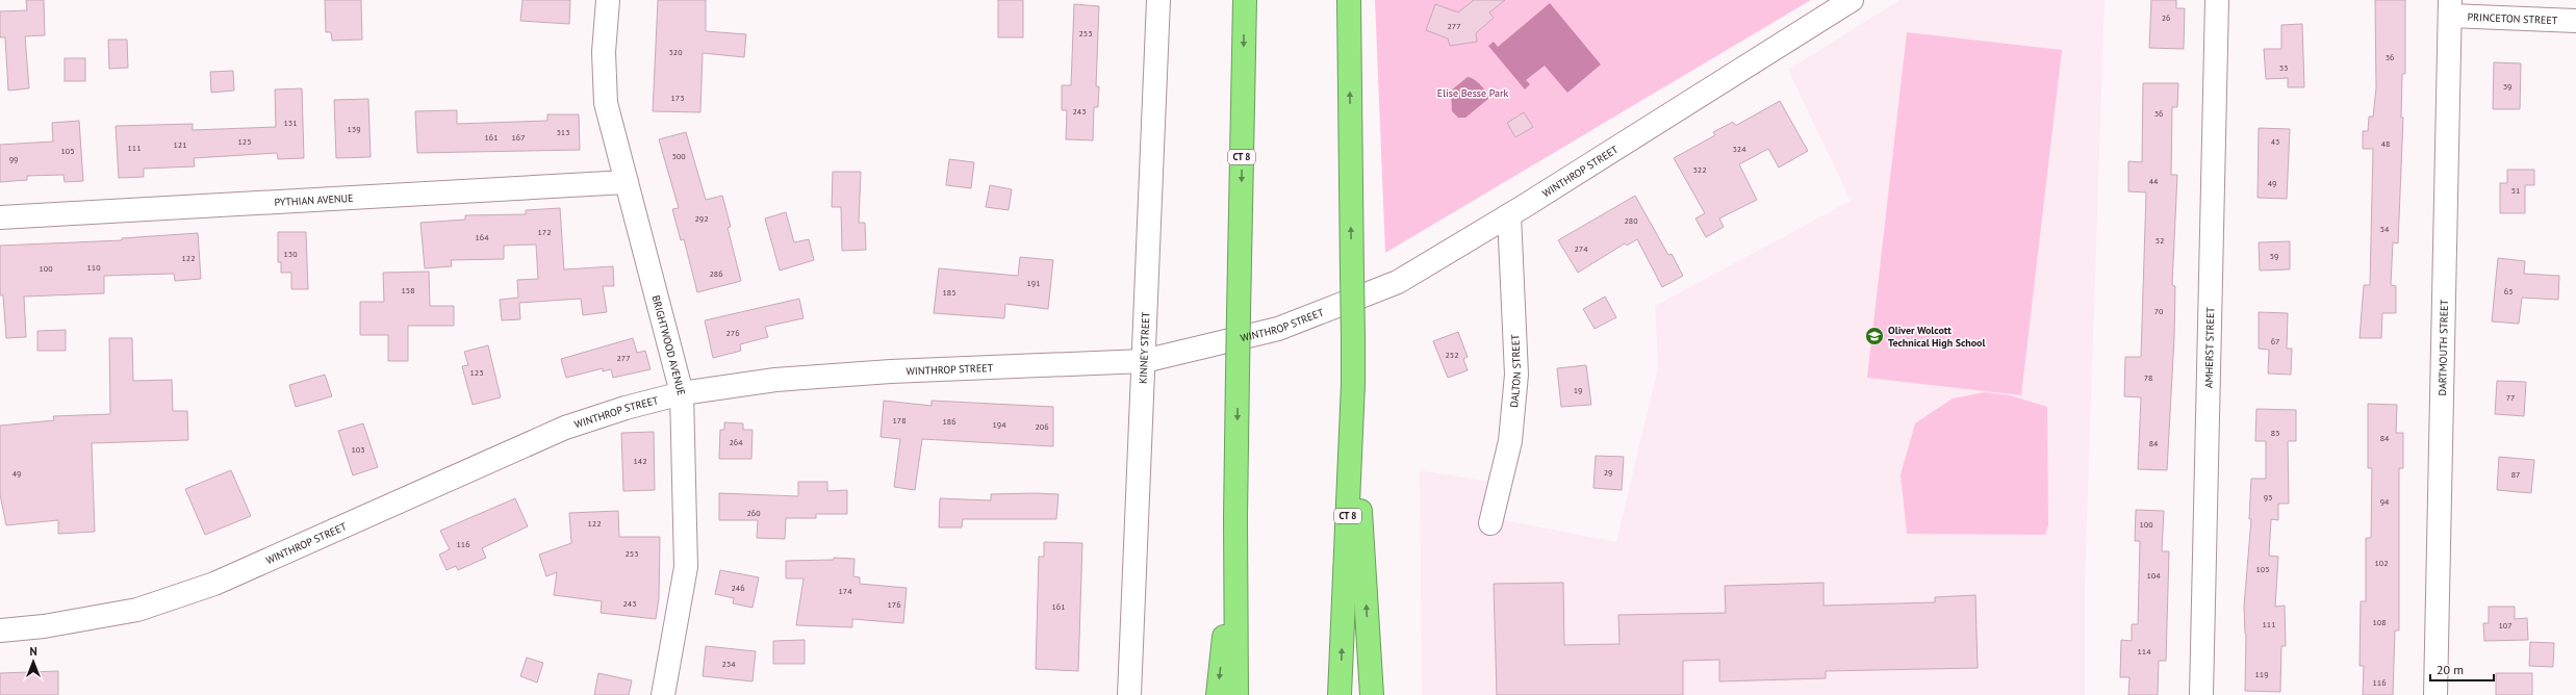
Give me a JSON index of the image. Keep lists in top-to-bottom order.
{
  "streets": {
    "highway": ["CT 8"],
    "street": [
      "PRINCETON STREET",
      "WINTHROP STREET",
      "PYTHIAN AVENUE",
      "BRIGHTWOOD AVENUE",
      "KINNEY STREET",
      "AMHERST STREET",
      "DARTMOUTH STREET",
      "DALTON STREET"
    ]
  },
  "crossings": [
    ["PRINCETON STREET", "DARTMOUTH STREET"],
    ["WINTHROP STREET", "BRIGHTWOOD AVENUE"],
    ["WINTHROP STREET", "KINNEY STREET"],
    ["WINTHROP STREET", "DALTON STREET"],
    ["PYTHIAN AVENUE", "BRIGHTWOOD AVENUE"]
  ],
  "parks": ["Elise Besse Park"],
  "places": {
    "school or university": ["Oliver Wolcott Technical High School"]
  },
  "house_numbers": [
    "26",
    "277",
    "253",
    "320",
    "36",
    "33",
    "39",
    "173",
    "243",
    "36",
    "131",
    "139",
    "313",
    "161",
    "167",
    "125",
    "43",
    "48",
    "121",
    "111",
    "324",
    "105",
    "300",
    "99",
    "322",
    "44",
    "49",
    "51",
    "292",
    "280",
    "54",
    "172",
    "164",
    "52",
    "274",
    "130",
    "59",
    "122",
    "110",
    "100",
    "286",
    "191",
    "158",
    "63",
    "185",
    "70",
    "276",
    "67",
    "252",
    "277",
    "123",
    "78",
    "19",
    "77",
    "178",
    "186",
    "194",
    "206",
    "83",
    "84",
    "264",
    "84",
    "103",
    "142",
    "29",
    "49",
    "87",
    "93",
    "94",
    "260",
    "122",
    "100",
    "116",
    "253",
    "102",
    "105",
    "104",
    "246",
    "174",
    "243",
    "176",
    "161",
    "108",
    "111",
    "107",
    "114",
    "234",
    "119",
    "116"
  ],
  "scale_bar": "20 m",
  "north": "top"
}
